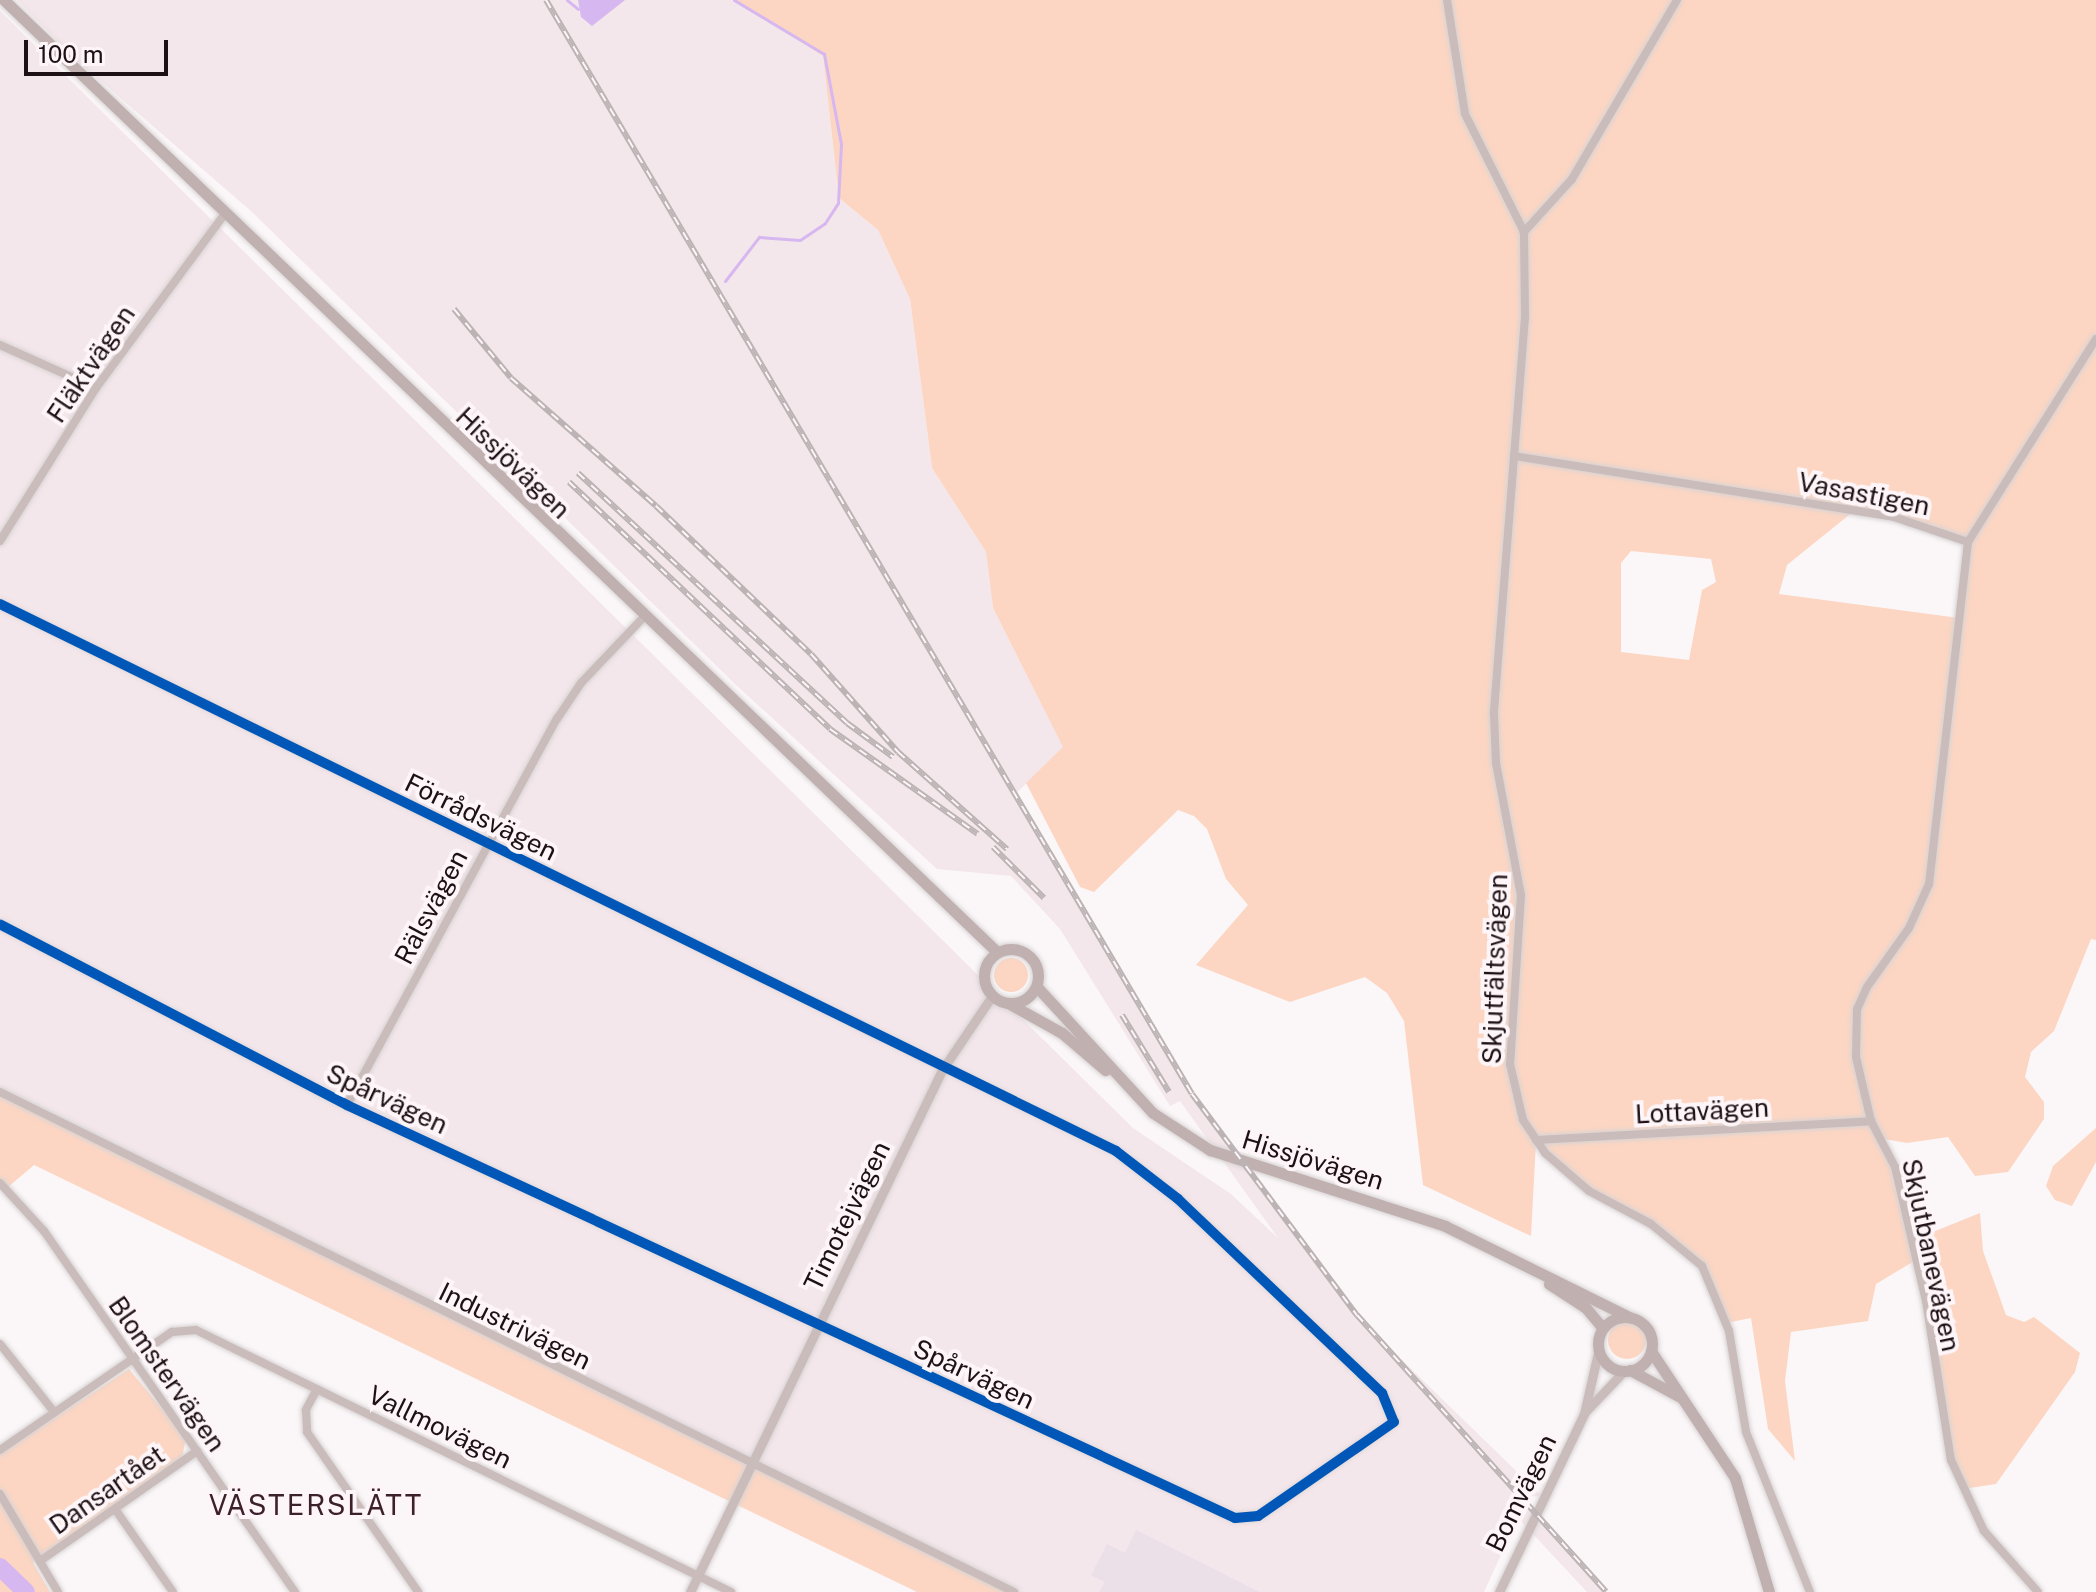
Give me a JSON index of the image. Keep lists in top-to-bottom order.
{
  "streets": {
    "main road": ["Hissjövägen"],
    "street": [
      "Fläktvägen",
      "Vasastigen",
      "Förrådsvägen",
      "Rälsvägen",
      "Skjutfältsvägen",
      "Spårvägen",
      "Lottavägen",
      "Timotejvägen",
      "Skjutbanevägen",
      "Industrivägen",
      "Blomstervägen",
      "Vallmovägen",
      "Dansartået",
      "Bomvägen"
    ]
  },
  "crossings": [
    ["Fläktvägen", "Hissjövägen"],
    ["Hissjövägen", "Rälsvägen"],
    ["Hissjövägen", "Timotejvägen"],
    ["Hissjövägen", "Bomvägen"],
    ["Vasastigen", "Skjutfältsvägen"],
    ["Vasastigen", "Skjutbanevägen"],
    ["Förrådsvägen", "Rälsvägen"],
    ["Förrådsvägen", "Spårvägen"],
    ["Förrådsvägen", "Timotejvägen"],
    ["Rälsvägen", "Spårvägen"],
    ["Skjutfältsvägen", "Lottavägen"],
    ["Spårvägen", "Timotejvägen"],
    ["Lottavägen", "Skjutbanevägen"],
    ["Timotejvägen", "Industrivägen"],
    ["Timotejvägen", "Vallmovägen"],
    ["Blomstervägen", "Vallmovägen"],
    ["Blomstervägen", "Dansartået"]
  ],
  "districts": ["VÄSTERSLÄTT"],
  "scale_bar": "100 m"
}
